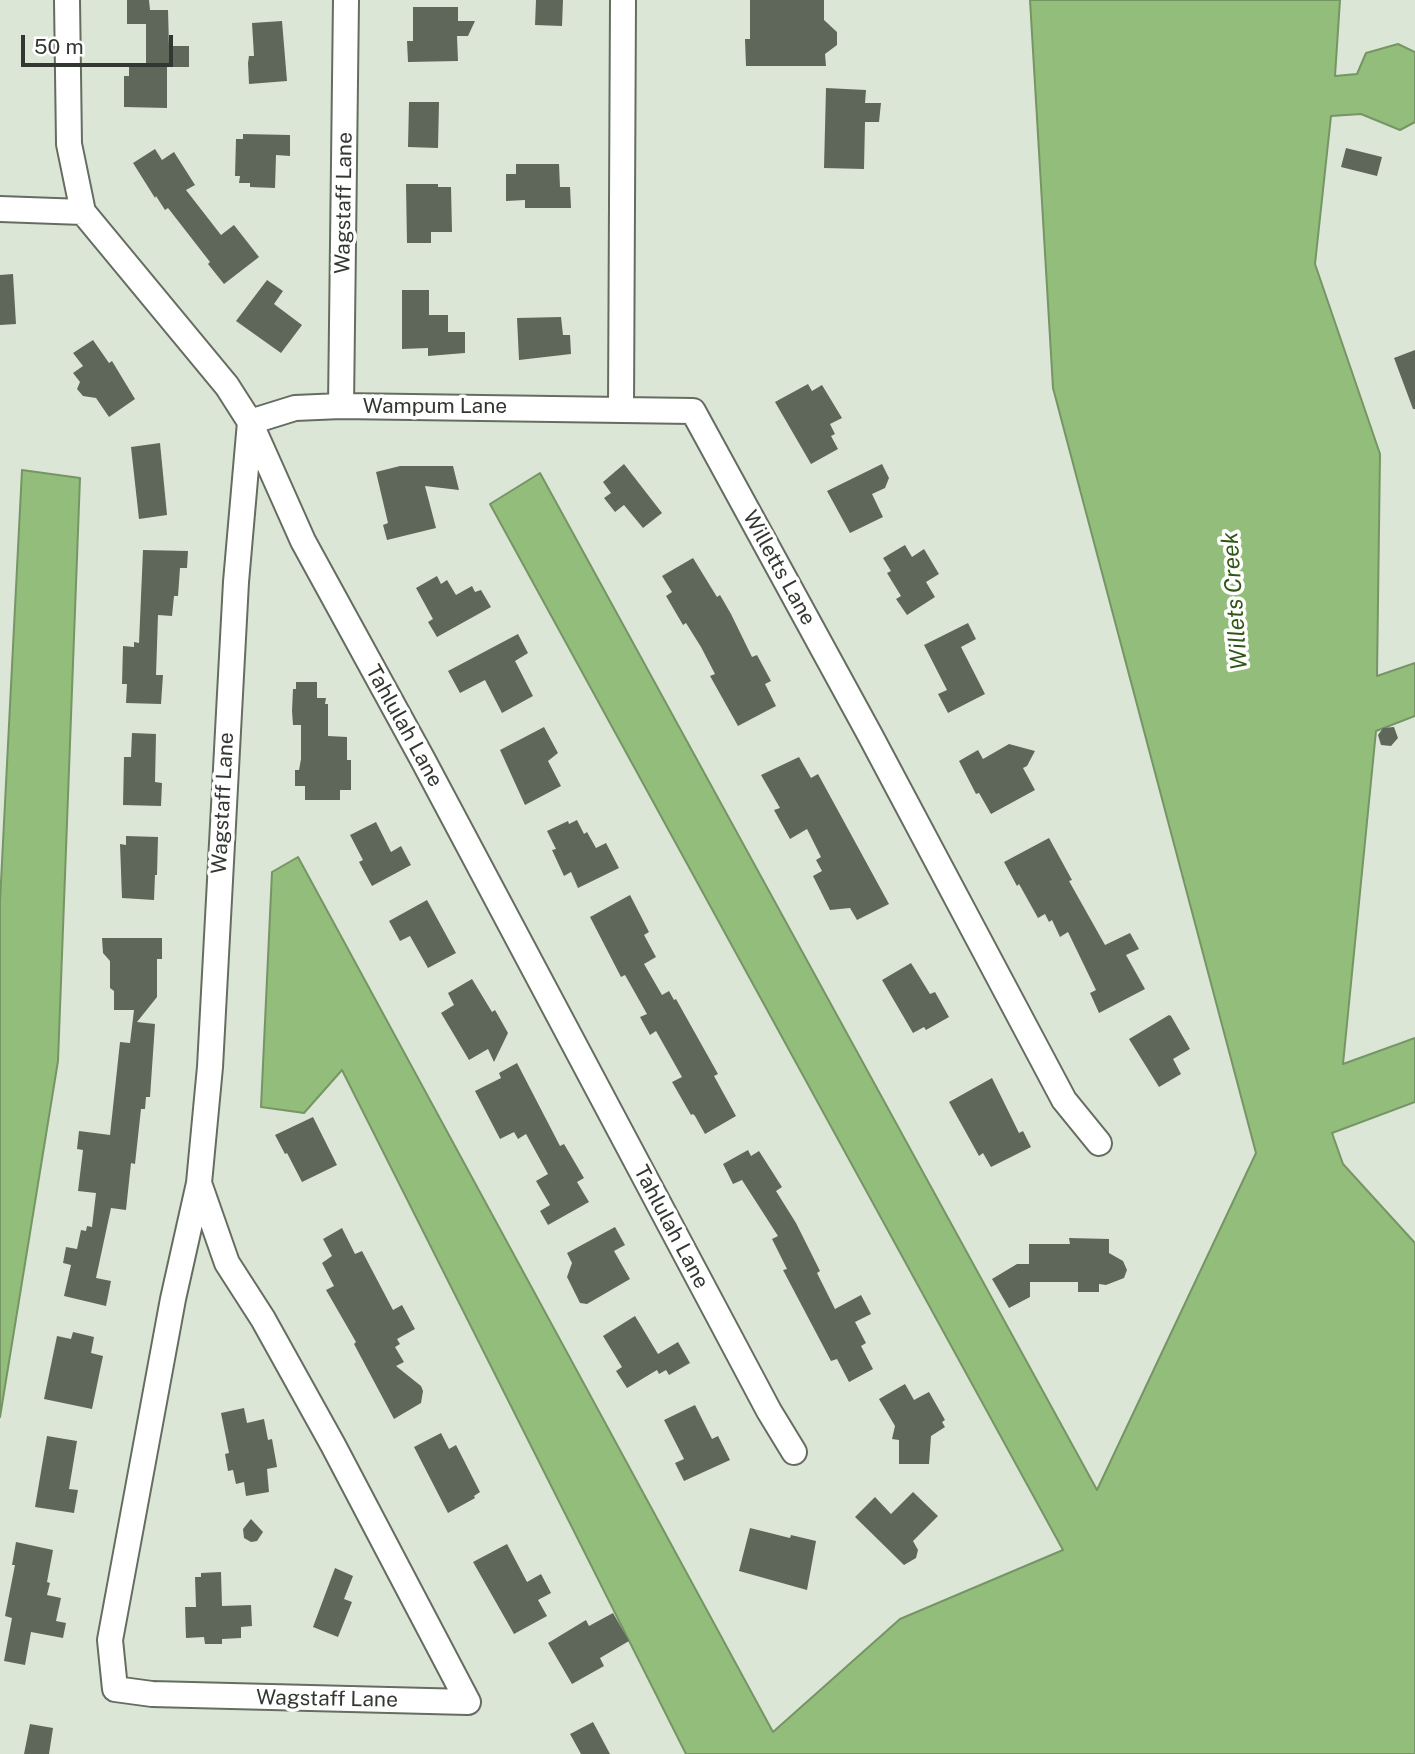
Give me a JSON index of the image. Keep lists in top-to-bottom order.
{
  "streets": {
    "street": [
      "Wagstaff Lane",
      "Wampum Lane",
      "Willetts Lane",
      "Tahlulah Lane"
    ]
  },
  "crossings": [
    ["Wagstaff Lane", "Wampum Lane"],
    ["Wagstaff Lane", "Tahlulah Lane"],
    ["Wampum Lane", "Willetts Lane"],
    ["Wampum Lane", "Tahlulah Lane"]
  ],
  "water": ["Willets Creek"],
  "scale_bar": "50 m"
}
